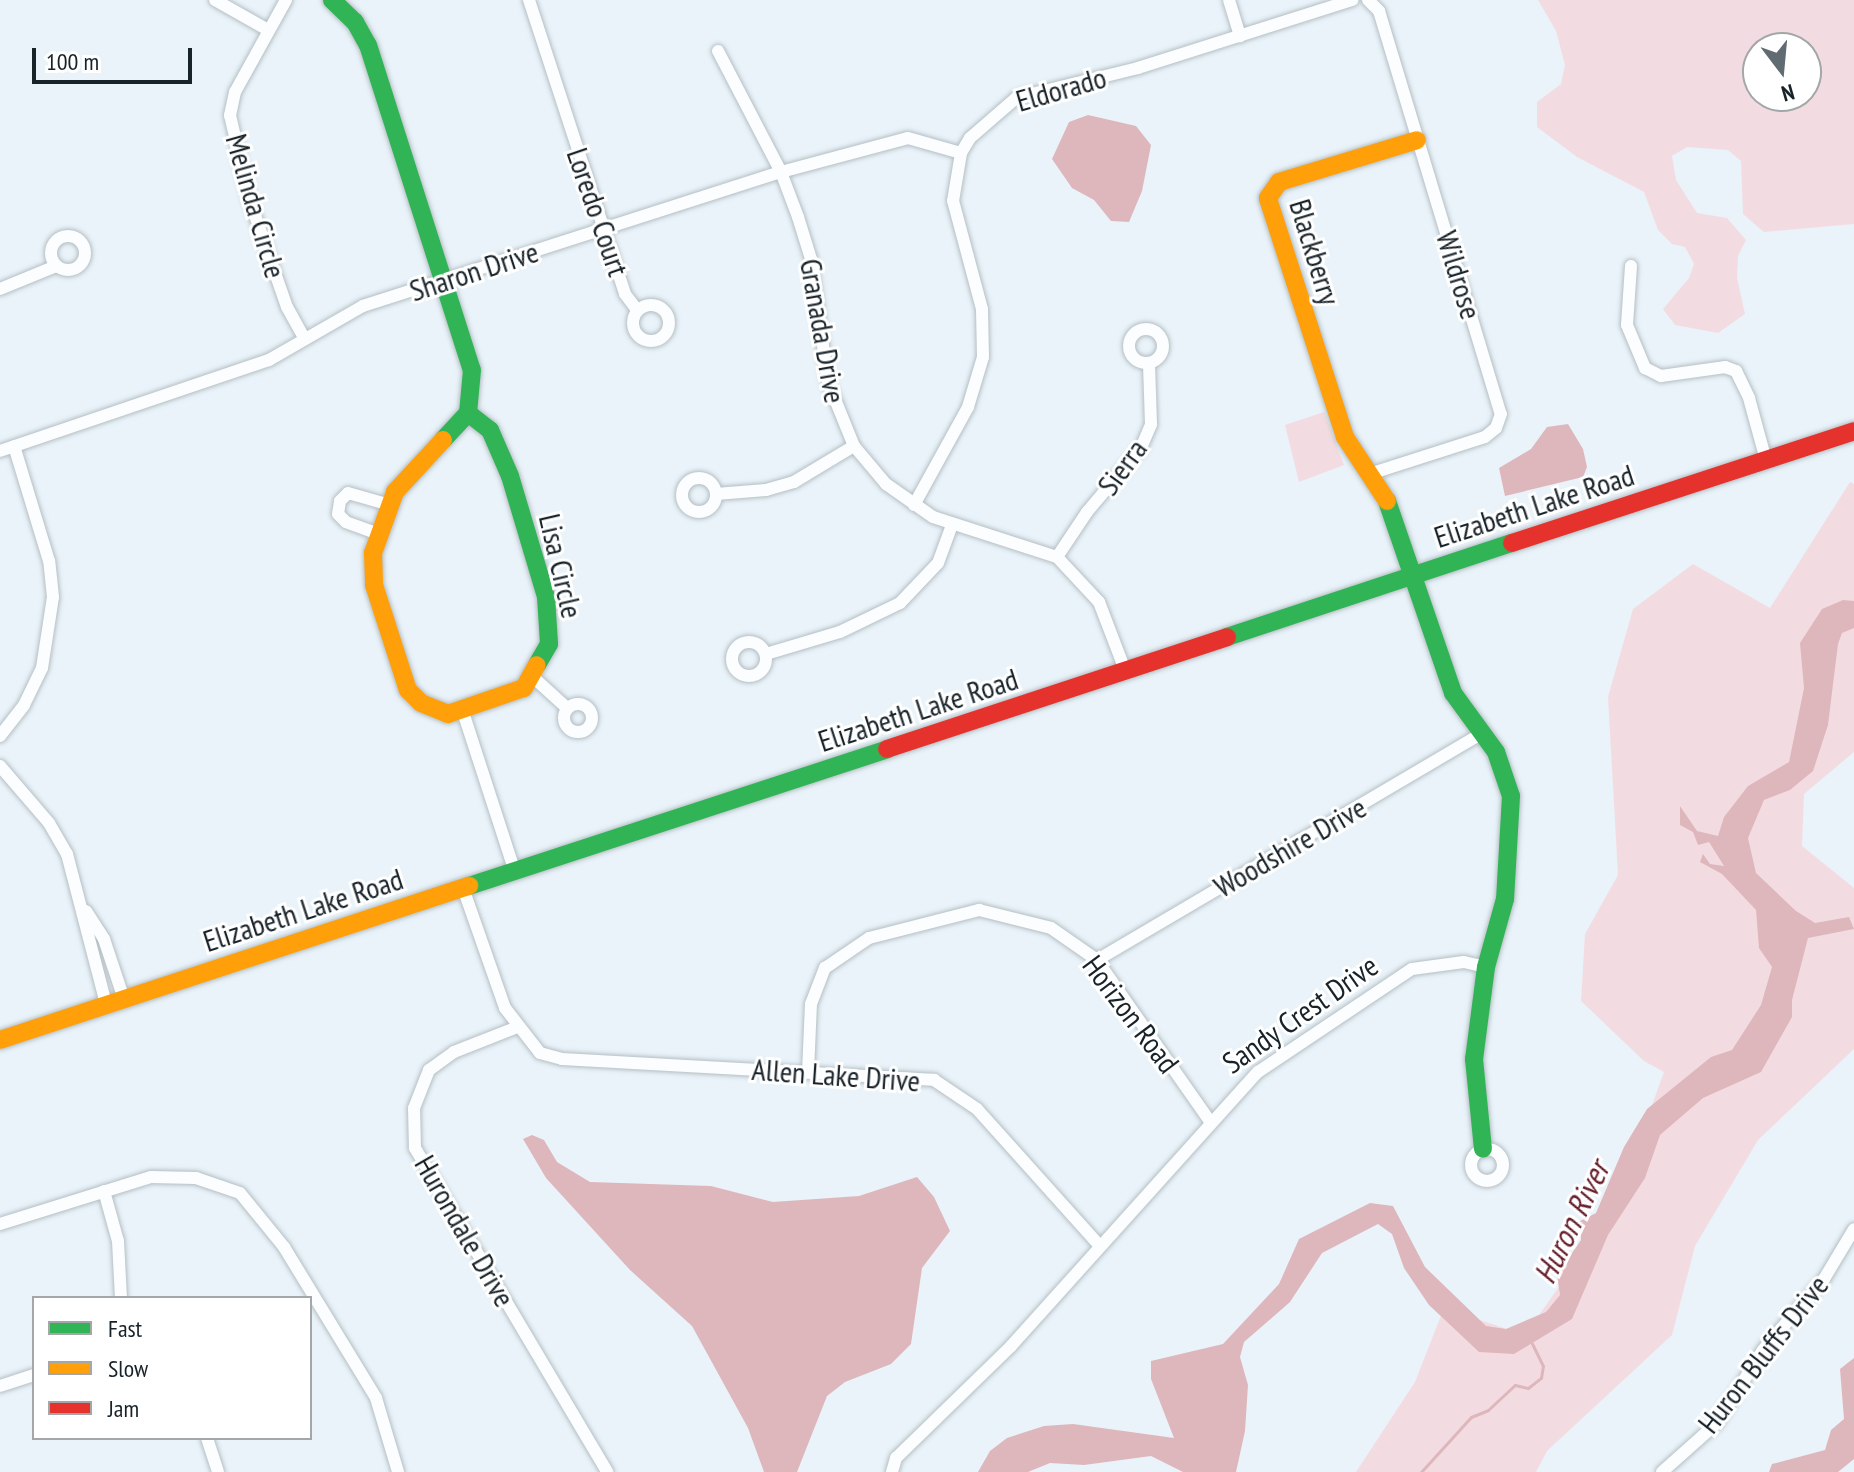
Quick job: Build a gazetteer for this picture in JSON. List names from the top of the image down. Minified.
{"streets":{"street":["Eldorado","Melinda Circle","Loredo Court","Blackberry","Sharon Drive","Wildrose","Granada Drive","Sierra","Elizabeth Lake Road","Lisa Circle","Woodshire Drive","Horizon Road","Sandy Crest Drive","Allen Lake Drive","Hurondale Drive","Huron Bluffs Drive"]},"crossings":[["Eldorado","Sharon Drive"],["Eldorado","Granada Drive"],["Melinda Circle","Sharon Drive"],["Loredo Court","Sharon Drive"],["Blackberry","Wildrose"],["Sharon Drive","Granada Drive"],["Granada Drive","Sierra"],["Woodshire Drive","Horizon Road"],["Horizon Road","Sandy Crest Drive"],["Horizon Road","Allen Lake Drive"],["Sandy Crest Drive","Allen Lake Drive"],["Allen Lake Drive","Hurondale Drive"]],"water":["Huron River"],"legend":["Fast","Slow","Jam"],"scale_bar":"100 m","north":"bottom"}
